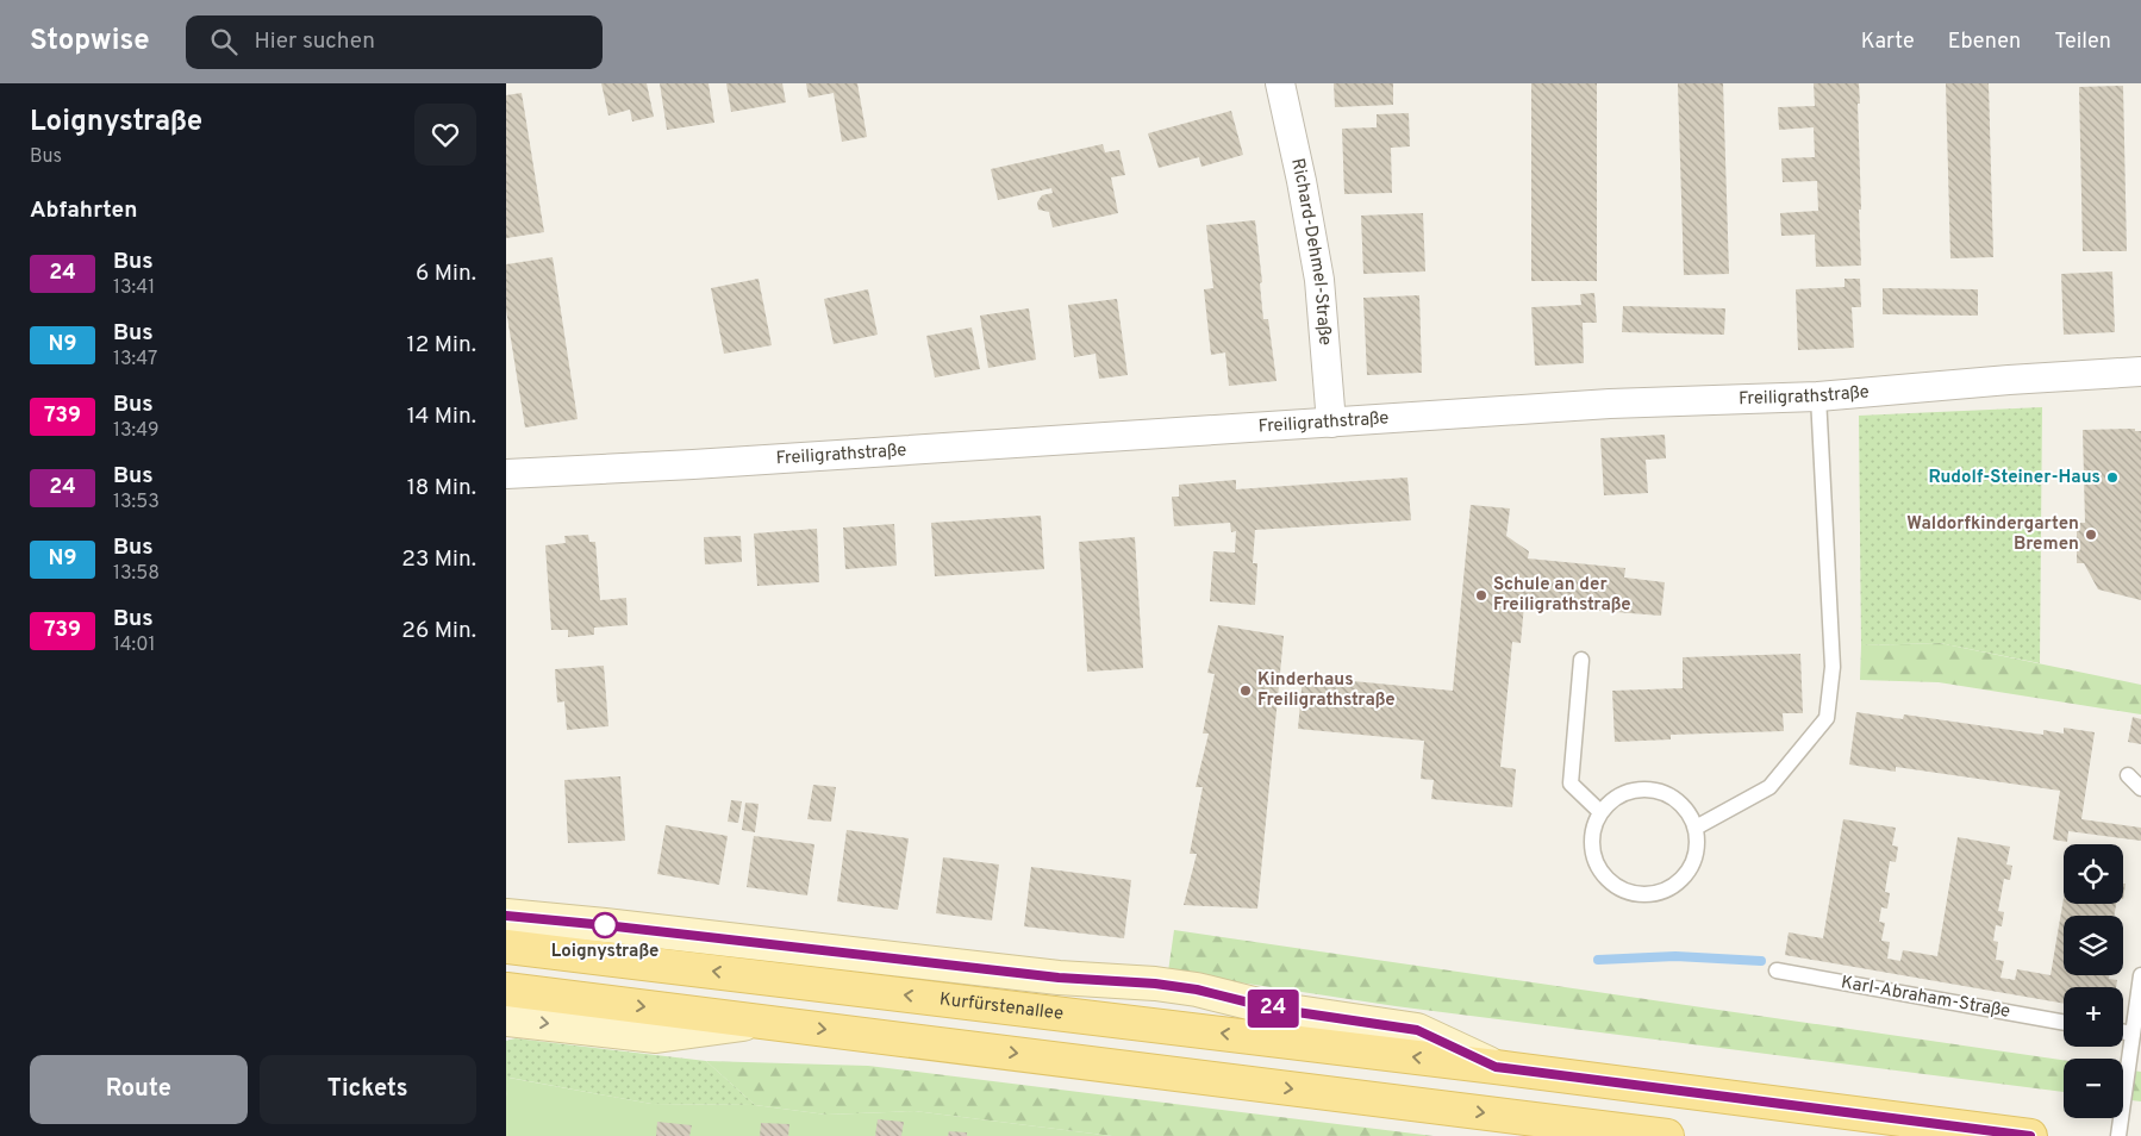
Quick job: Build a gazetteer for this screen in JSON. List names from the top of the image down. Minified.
{"streets":{"main road":["Kurfürstenallee"],"street":["Richard-Dehmel-Straße","Freiligrathstraße"],"lane":["Karl-Abraham-Straße"]},"crossings":[["Richard-Dehmel-Straße","Freiligrathstraße"]],"places":["Rudolf-Steiner-Haus","Waldorfkindergarten Bremen","Schule an der Freiligrathstraße","Kinderhaus Freiligrathstraße","Loignystraße"],"lines":["bus line 24"],"page":{"header":"Stopwise","search":"Hier suchen","nav":["Karte","Ebenen","Teilen"],"heading":[["Loignystraße","Bus"],"Abfahrten"],"on_map":"24","list":[{"mark":"24","name":"Bus","note":"13:41","value":"6 Min."},{"mark":"N9","name":"Bus","note":"13:47","value":"12 Min."},{"mark":"739","name":"Bus","note":"13:49","value":"14 Min."},{"mark":"24","name":"Bus","note":"13:53","value":"18 Min."},{"mark":"N9","name":"Bus","note":"13:58","value":"23 Min."},{"mark":"739","name":"Bus","note":"14:01","value":"26 Min."}],"map_buttons":["+","−"],"buttons":["Route","Tickets"]}}
